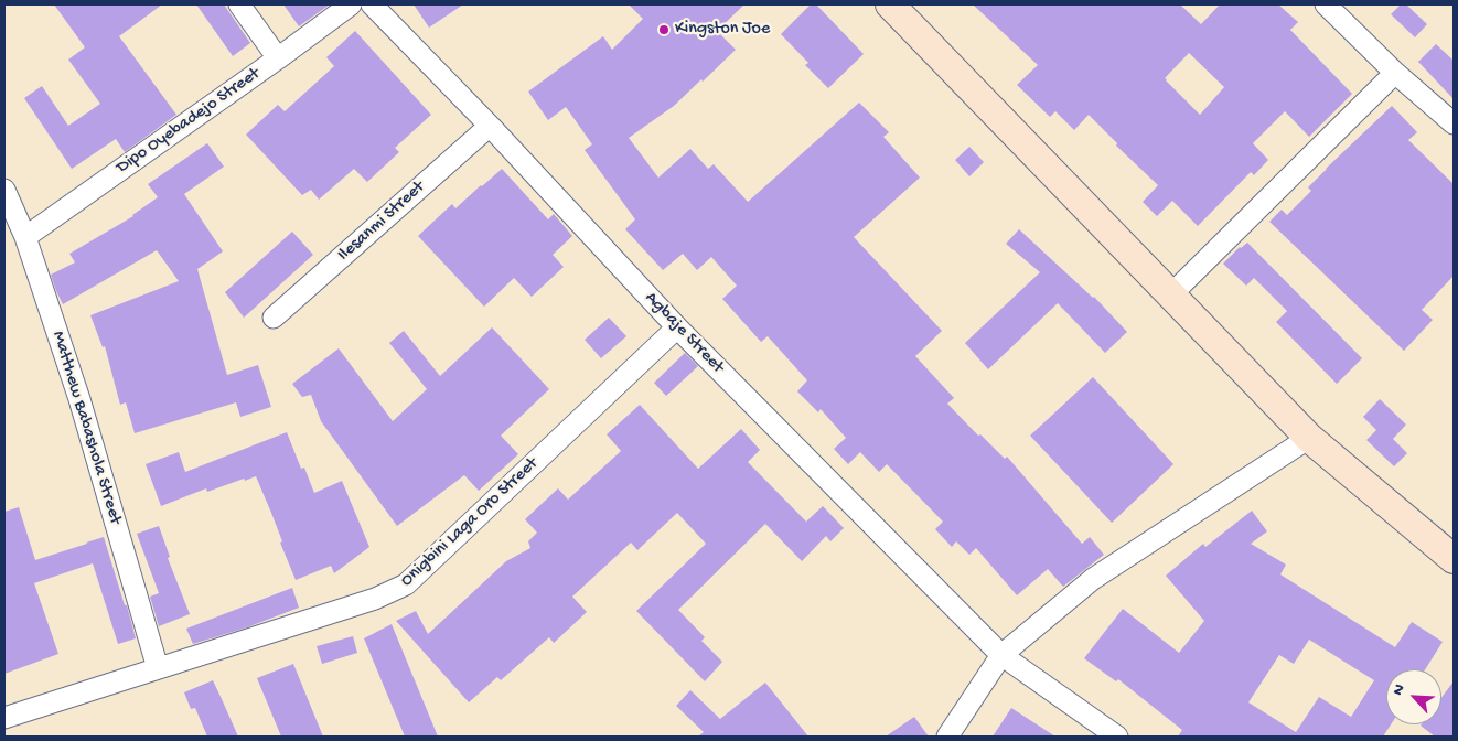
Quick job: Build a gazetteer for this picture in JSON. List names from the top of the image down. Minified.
{"streets":{"street":["Dipo Oyebadejo Street","Ilesanmi Street","Agbaje Street","Matthew Babashola Street","Onigbini Laga Oro Street"]},"crossings":[["Dipo Oyebadejo Street","Matthew Babashola Street"],["Ilesanmi Street","Agbaje Street"],["Agbaje Street","Onigbini Laga Oro Street"],["Matthew Babashola Street","Onigbini Laga Oro Street"]],"places":["Kingston Joe"],"north":"top left"}
